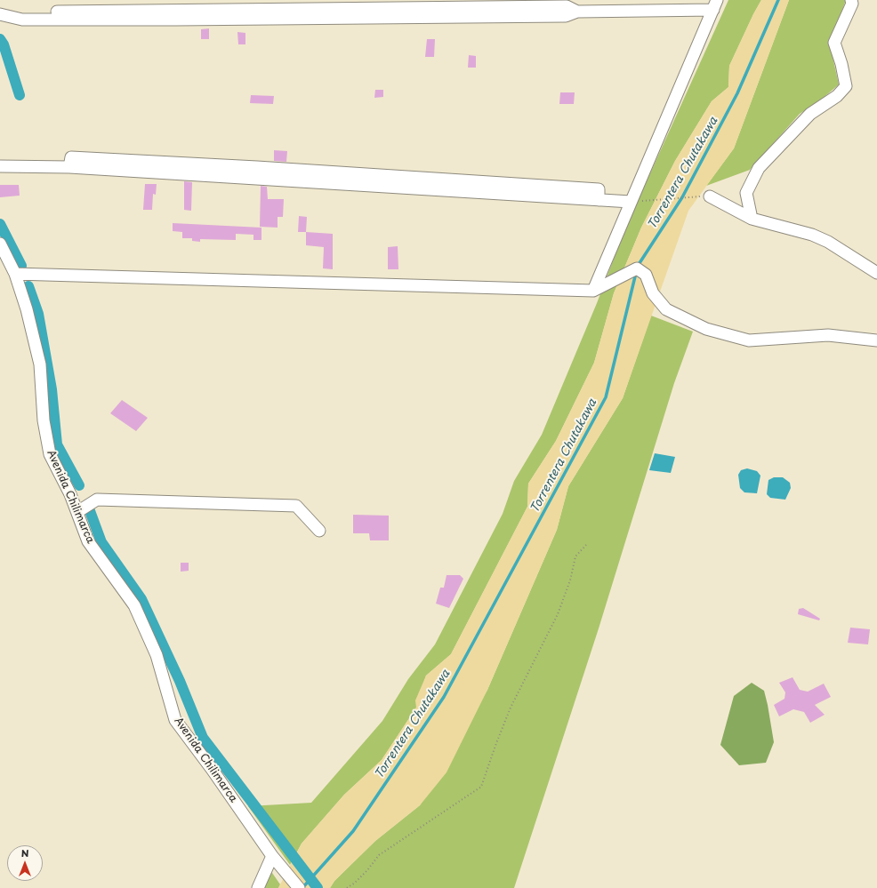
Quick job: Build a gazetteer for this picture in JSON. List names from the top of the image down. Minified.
{"streets":{"street":["Avenida Chilimarca"]},"water":["Torrentera Chutakawa"],"north":"top"}
